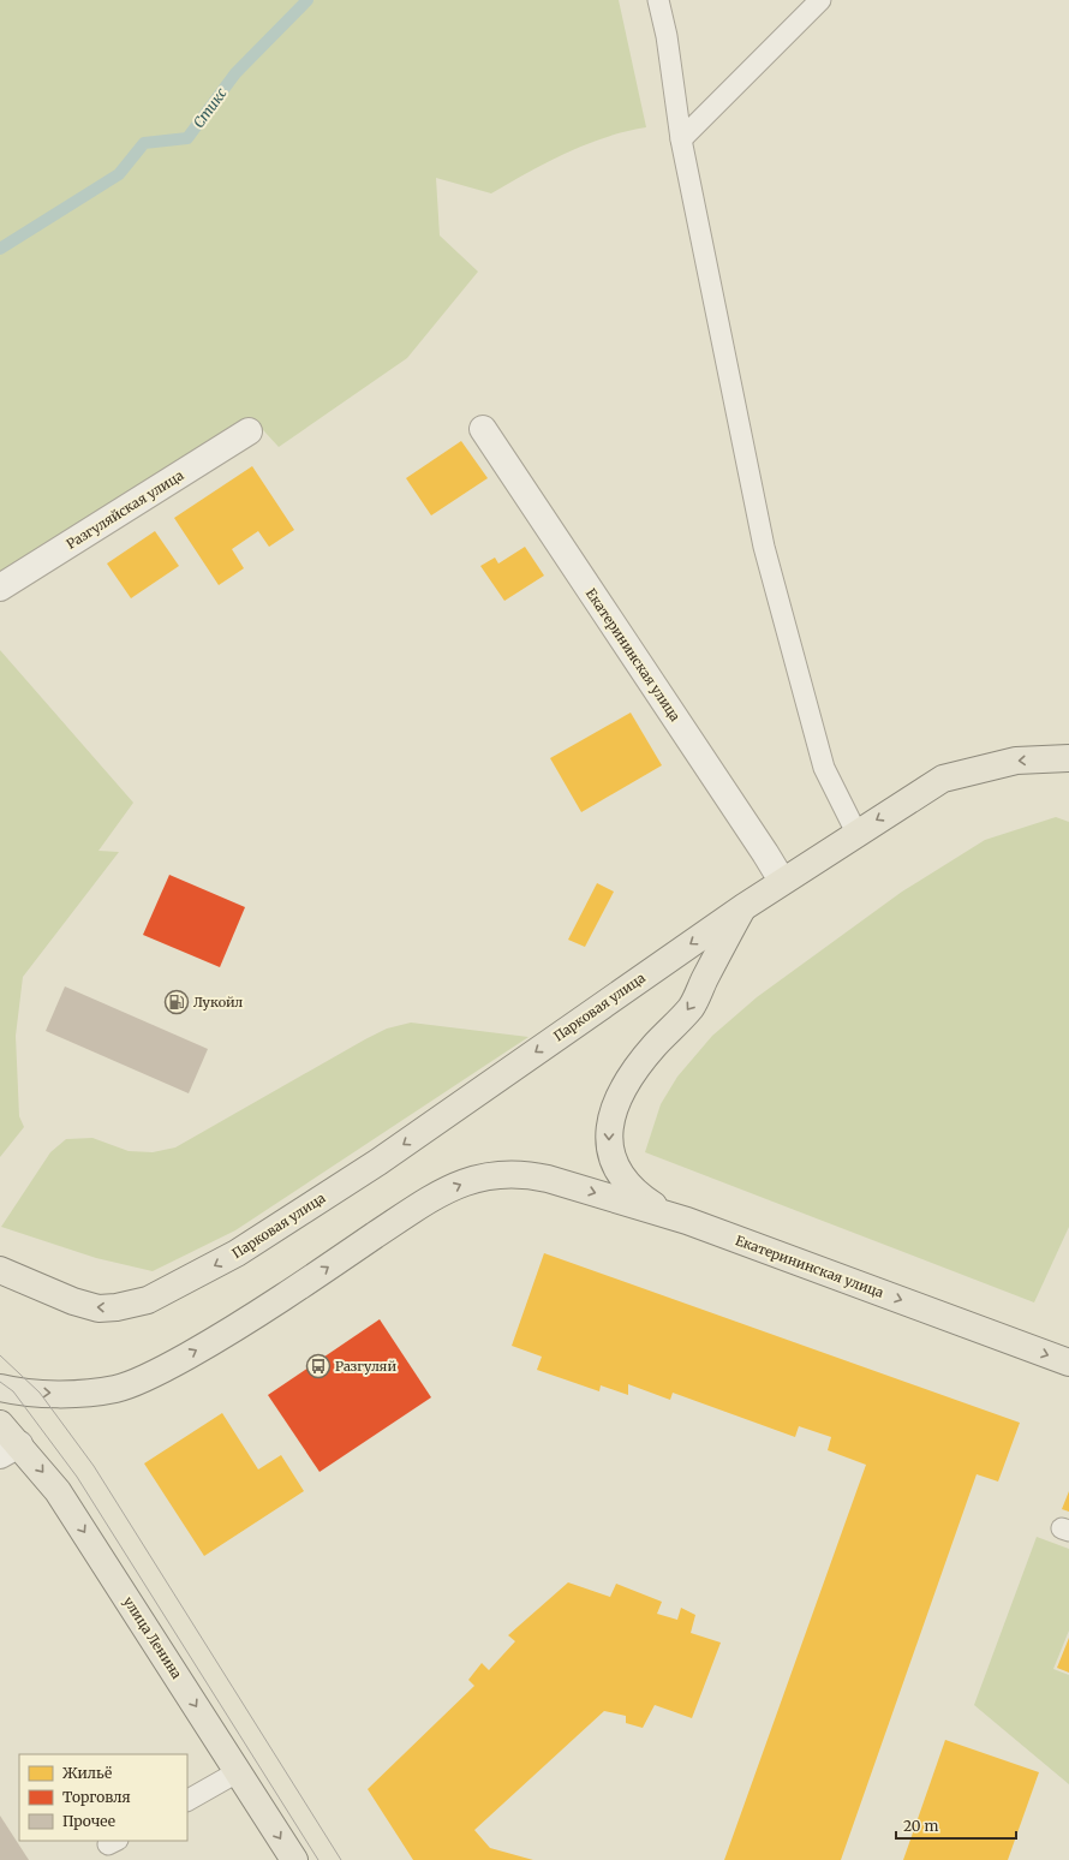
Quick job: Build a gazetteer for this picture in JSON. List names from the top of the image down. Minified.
{"streets":{"main road":["Екатерининская улица","Парковая улица","улица Ленина"],"street":["Разгуляйская улица"]},"crossings":[["Екатерининская улица","Парковая улица"]],"one_way":["Екатерининская улица","Парковая улица","улица Ленина"],"water":["Стикс"],"places":{"fuel station":["Лукойл"],"bus stop":["Разгуляй"]},"legend":["Жильё","Торговля","Прочее"],"scale_bar":"20 m"}
